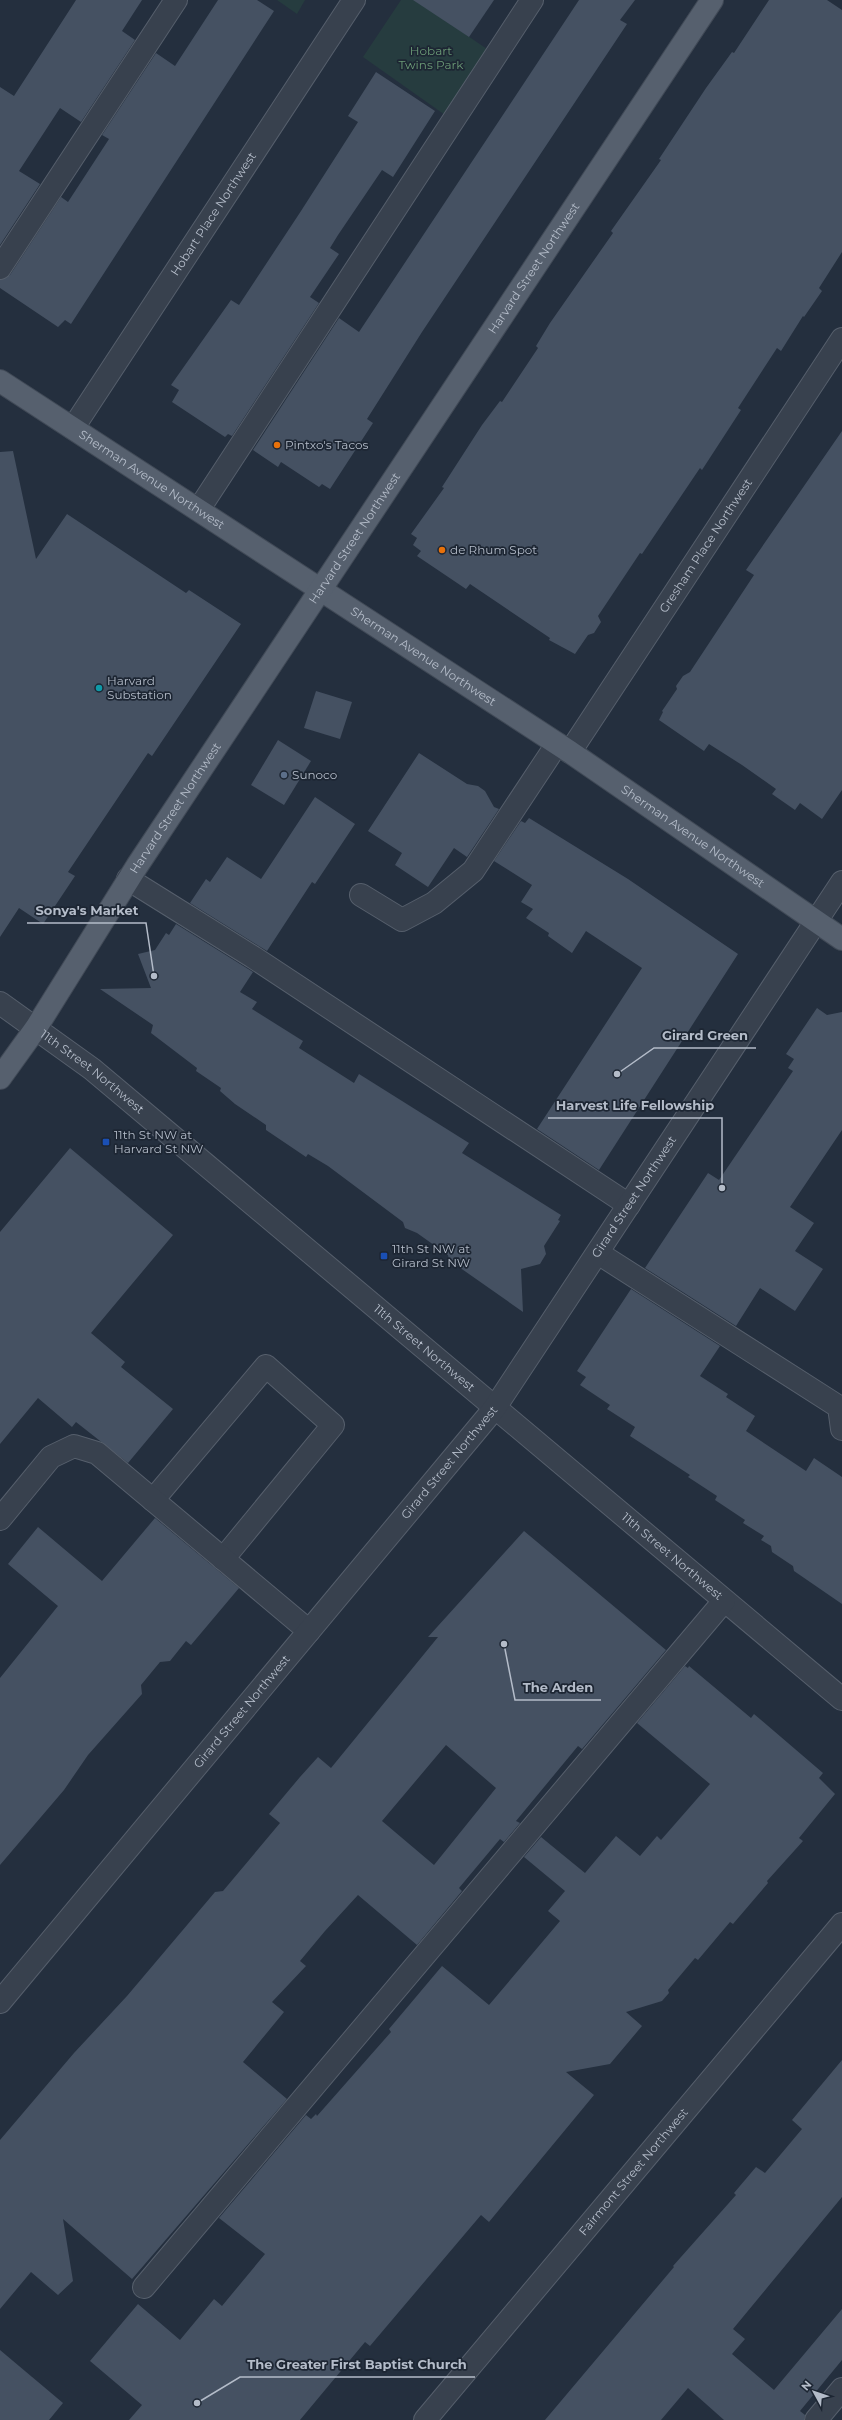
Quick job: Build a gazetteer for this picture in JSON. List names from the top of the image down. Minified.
{"streets":{"main road":["Harvard Street Northwest","Sherman Avenue Northwest"],"street":["Hobart Place Northwest","Gresham Place Northwest","11th Street Northwest","Girard Street Northwest","Fairmont Street Northwest"]},"crossings":[["Hobart Place Northwest","Sherman Avenue Northwest"],["Harvard Street Northwest","Sherman Avenue Northwest"],["Harvard Street Northwest","11th Street Northwest"],["Sherman Avenue Northwest","Gresham Place Northwest"],["Sherman Avenue Northwest","Girard Street Northwest"],["11th Street Northwest","Girard Street Northwest"]],"parks":["Hobart Twins Park"],"places":{"other":["Pintxo's Tacos","de Rhum Spot","Harvard Substation","Sunoco","Sonya's Market","Girard Green","Harvest Life Fellowship","The Arden","The Greater First Baptist Church"],"transit":["11th St NW at Harvard St NW","11th St NW at Girard St NW"]},"north":"top left"}
